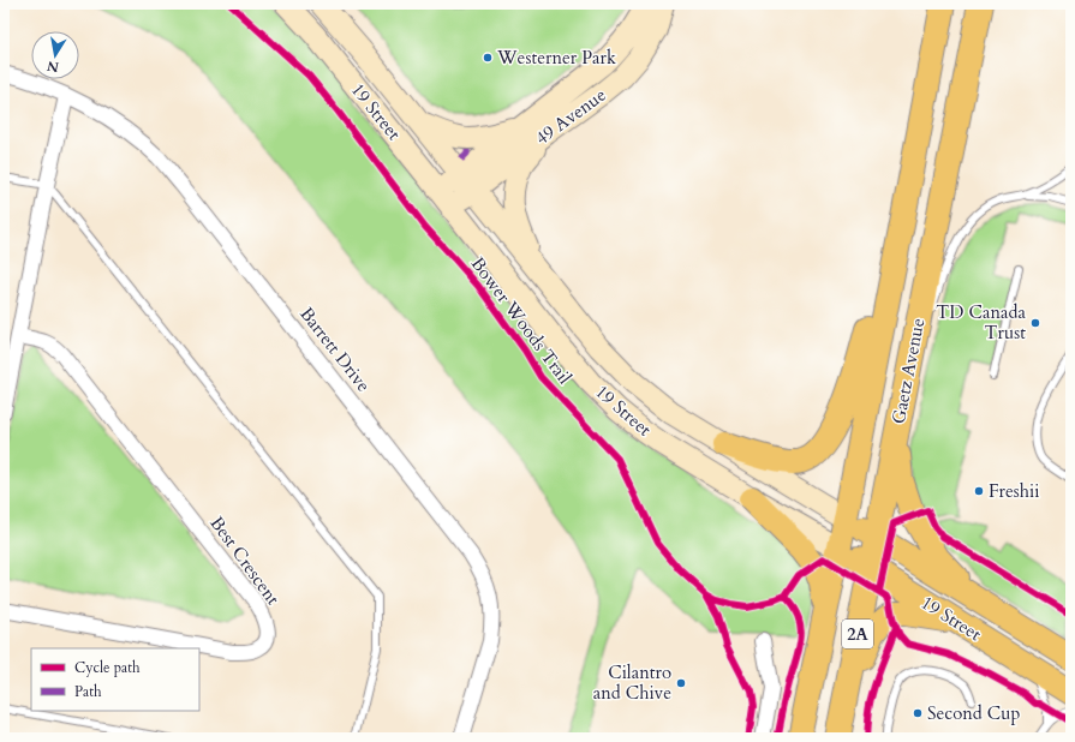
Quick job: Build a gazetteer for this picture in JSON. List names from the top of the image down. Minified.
{"streets":{"main road":["19 Street","49 Avenue","Gaetz Avenue","2A"],"street":["Barrett Drive","Best Crescent"],"cycle path":["Bower Woods Trail"]},"crossings":[["19 Street","49 Avenue"],["19 Street","Gaetz Avenue"]],"places":["Westerner Park","TD Canada Trust","Freshii","Cilantro and Chive","Second Cup"],"legend":["Cycle path","Path"],"north":"bottom"}
